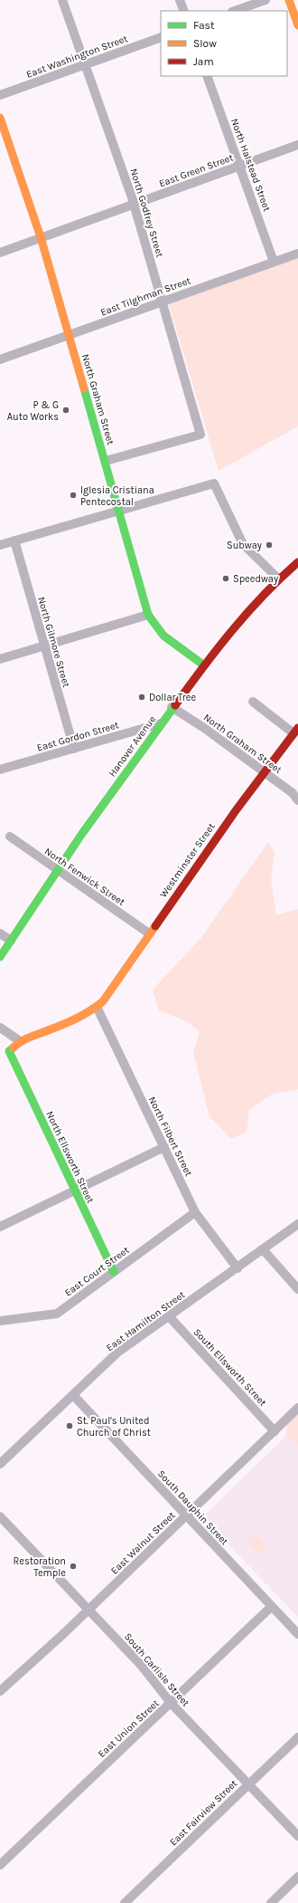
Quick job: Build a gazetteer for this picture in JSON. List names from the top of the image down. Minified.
{"streets":{"street":["East Washington Street","North Halstead Street","East Green Street","North Godfrey Street","East Tilghman Street","North Graham Street","North Gilmore Street","East Gordon Street","Hanover Avenue","Westminster Street","North Fenwick Street","North Filbert Street","North Ellsworth Street","East Court Street","East Hamilton Street","South Ellsworth Street","South Dauphin Street","East Walnut Street","South Carlisle Street","East Union Street","East Fairview Street"]},"crossings":[["East Washington Street","North Godfrey Street"],["North Halstead Street","East Green Street"],["North Halstead Street","East Tilghman Street"],["East Green Street","North Godfrey Street"],["East Green Street","North Graham Street"],["North Godfrey Street","East Tilghman Street"],["North Godfrey Street","North Graham Street"],["East Tilghman Street","North Graham Street"],["North Graham Street","Hanover Avenue"],["North Graham Street","Westminster Street"],["North Gilmore Street","East Gordon Street"],["East Gordon Street","Hanover Avenue"],["Hanover Avenue","North Fenwick Street"],["Westminster Street","North Fenwick Street"],["Westminster Street","North Filbert Street"],["North Filbert Street","East Court Street"],["North Filbert Street","East Hamilton Street"],["North Ellsworth Street","East Court Street"],["East Hamilton Street","South Ellsworth Street"],["East Hamilton Street","South Dauphin Street"],["South Ellsworth Street","East Walnut Street"],["South Dauphin Street","East Walnut Street"],["South Dauphin Street","East Union Street"],["East Walnut Street","South Carlisle Street"],["South Carlisle Street","East Union Street"],["South Carlisle Street","East Fairview Street"]],"places":["P & G Auto Works","Iglesia Cristiana Pentecostal","Subway","Speedway","Dollar Tree","St. Paul's United Church of Christ","Restoration Temple"],"legend":["Fast","Slow","Jam"]}
